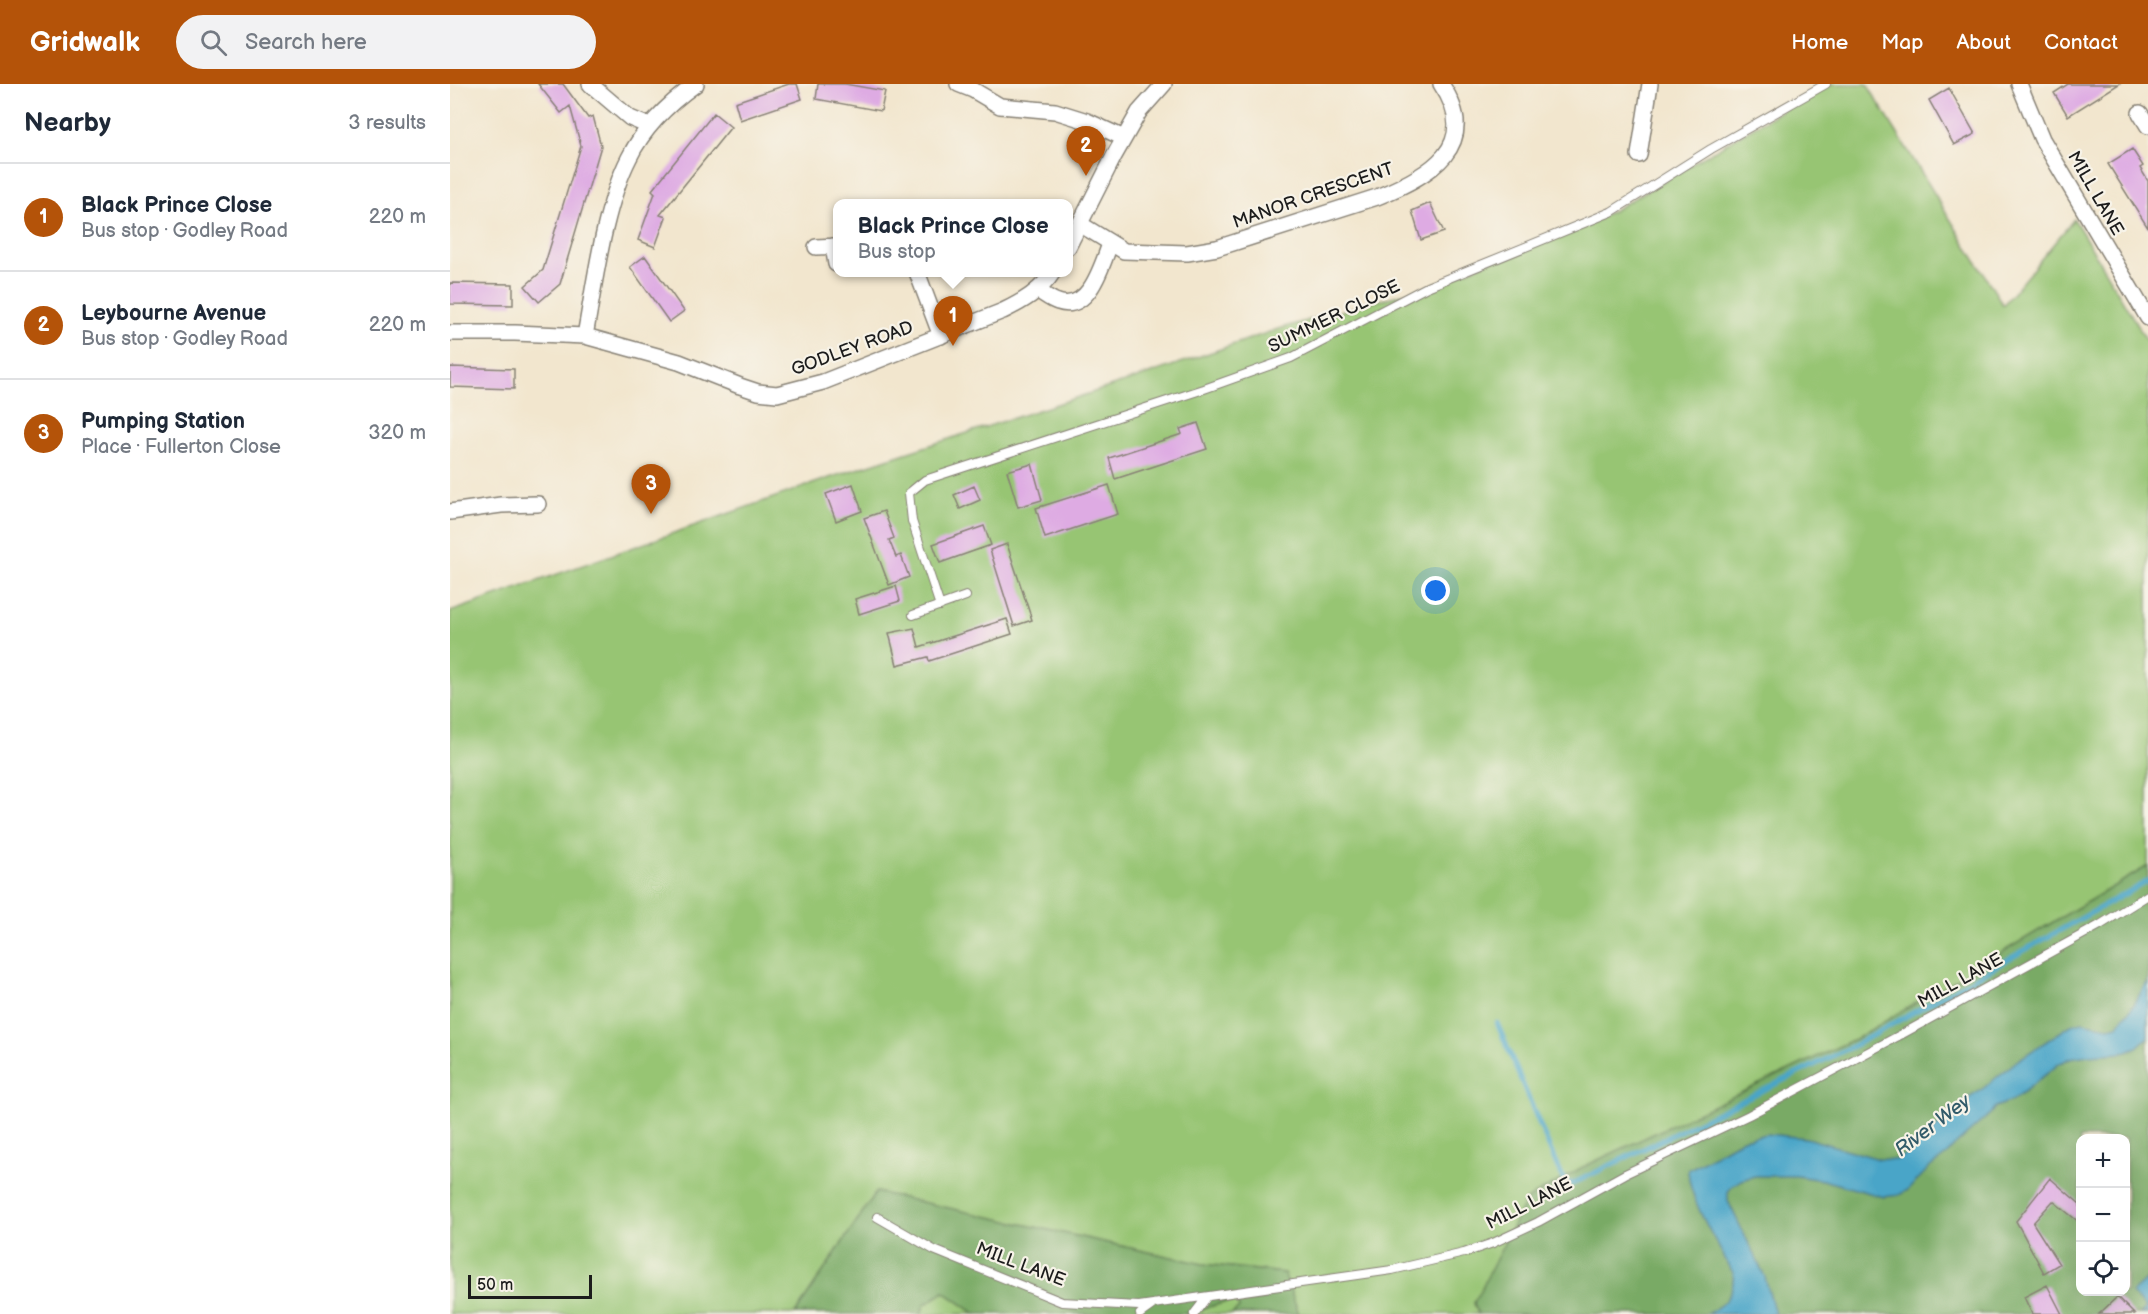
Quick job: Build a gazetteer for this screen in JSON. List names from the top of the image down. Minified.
{"streets":{"street":["MILL LANE","MANOR CRESCENT","GODLEY ROAD"],"lane":["SUMMER CLOSE"]},"water":["River Wey"],"scale_bar":"50 m","page":{"header":"Gridwalk","search":"Search here","nav":["Home","Map","About","Contact"],"heading":["Nearby","3 results"],"pins":["2","1","3"],"list":[{"mark":"1","name":"Black Prince Close","note":"Bus stop · Godley Road","value":"220 m"},{"mark":"2","name":"Leybourne Avenue","note":"Bus stop · Godley Road","value":"220 m"},{"mark":"3","name":"Pumping Station","note":"Place · Fullerton Close","value":"320 m"}],"popup":["Black Prince Close","Bus stop"],"map_buttons":["+","−"],"scale":"50 m"}}
